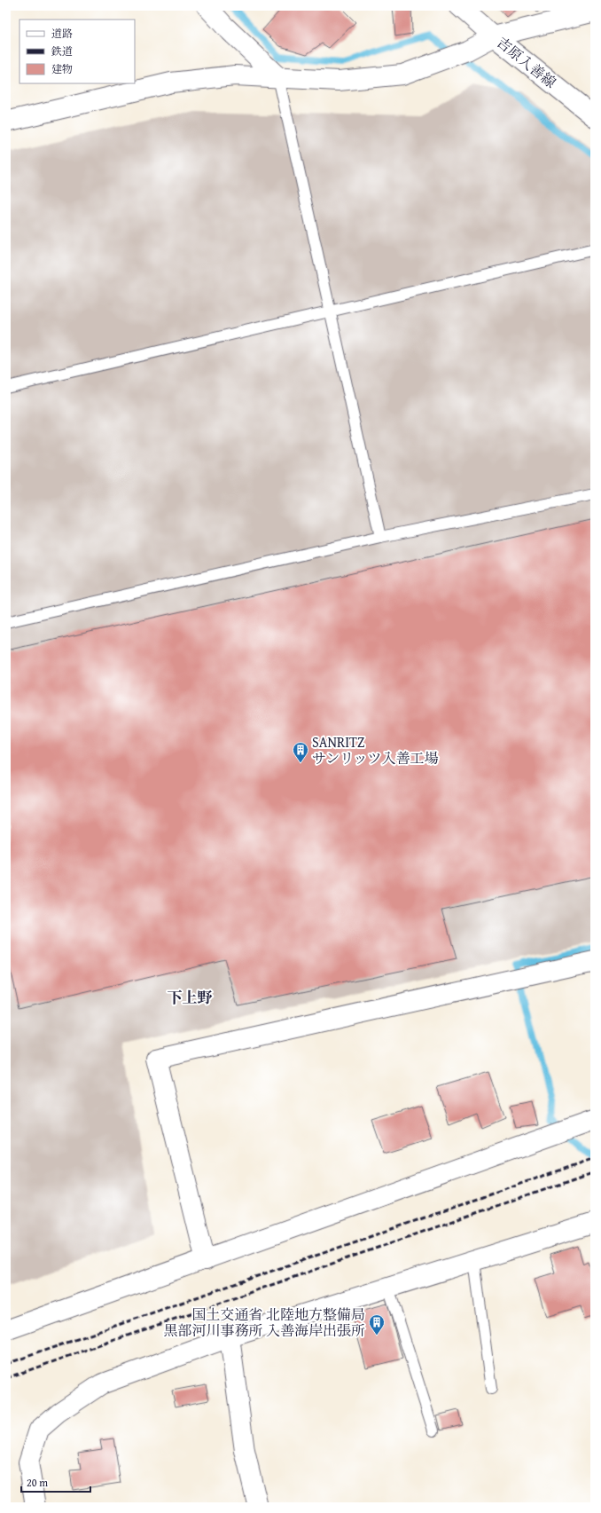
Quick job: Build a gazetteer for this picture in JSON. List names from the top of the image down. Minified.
{"streets":{"street":["吉原入善線"]},"districts":["下上野"],"places":{"building":["SANRITZ サンリッツ入善工場","国土交通省 北陸地方整備局 黒部河川事務所 入善海岸出張所"]},"legend":["道路","鉄道","建物"],"scale_bar":"20 m"}
